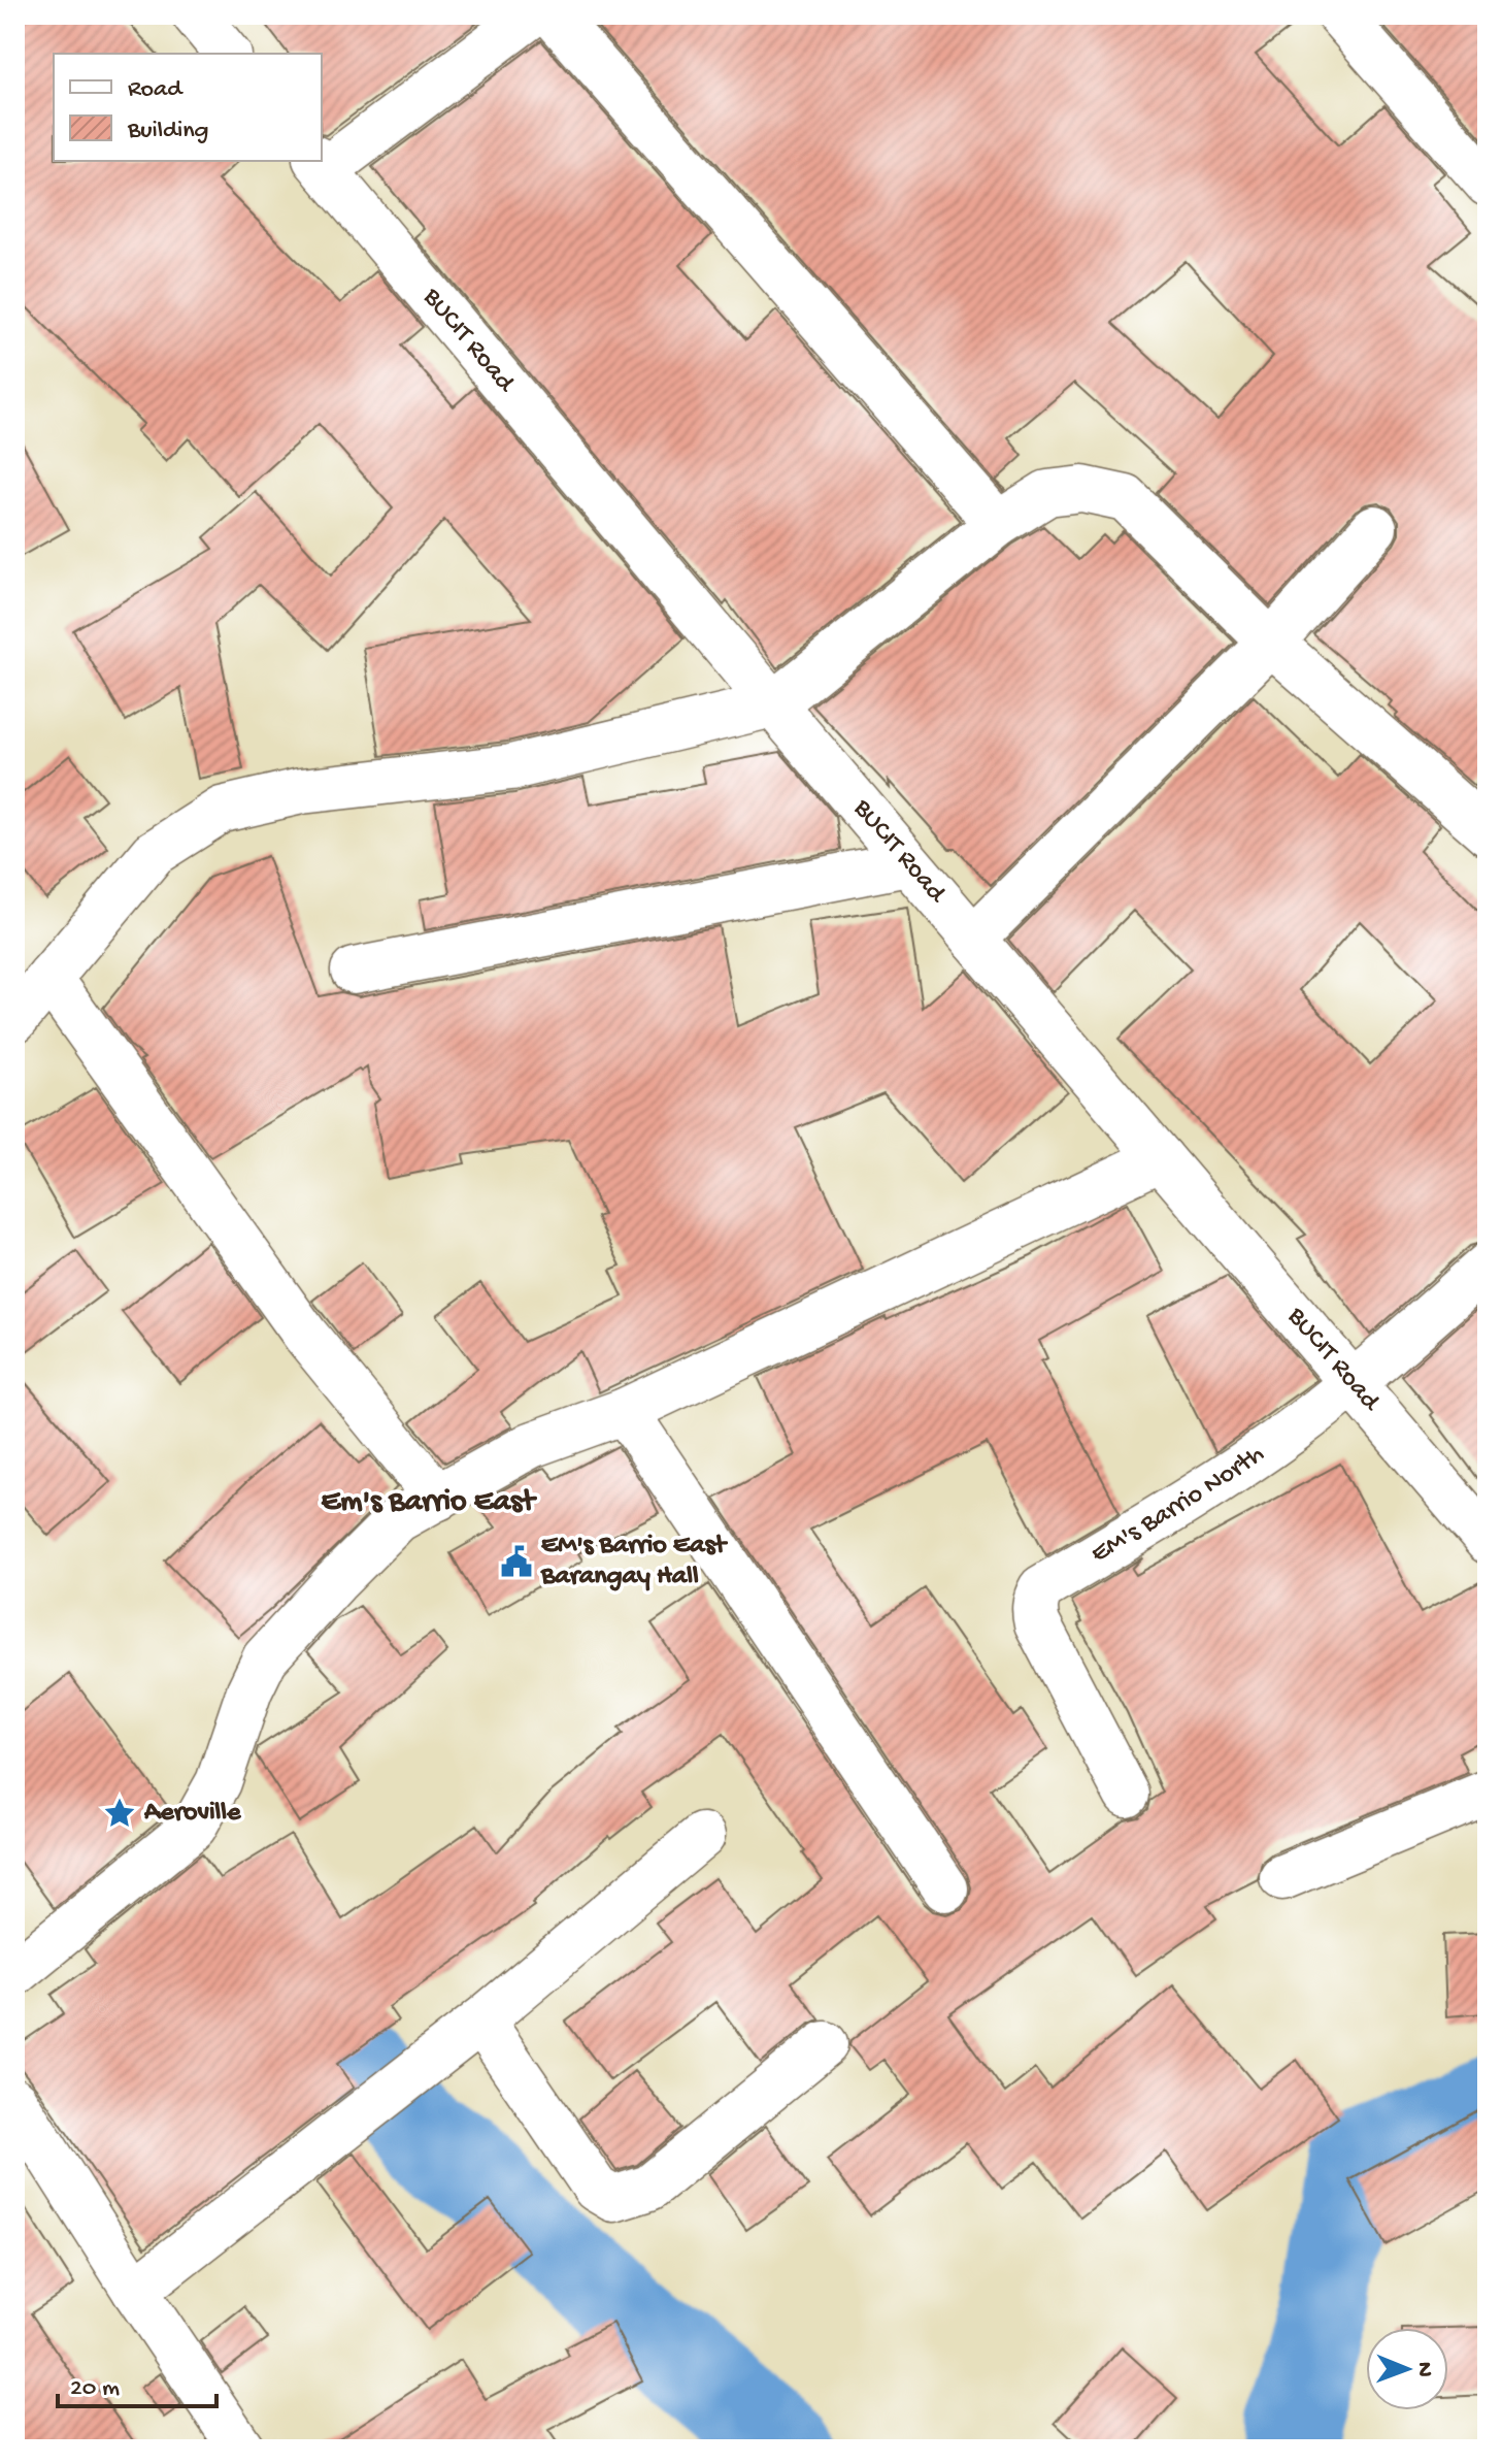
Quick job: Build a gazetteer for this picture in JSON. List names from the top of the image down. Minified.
{"streets":{"street":["BUCIT Road","EM's Barrio North"]},"crossings":[["BUCIT Road","EM's Barrio North"]],"districts":["Em's Barrio East"],"places":{"public building":["EM's Barrio East Barangay Hall"],"place":["Aeroville"]},"legend":["Road","Building"],"scale_bar":"20 m","north":"right"}
